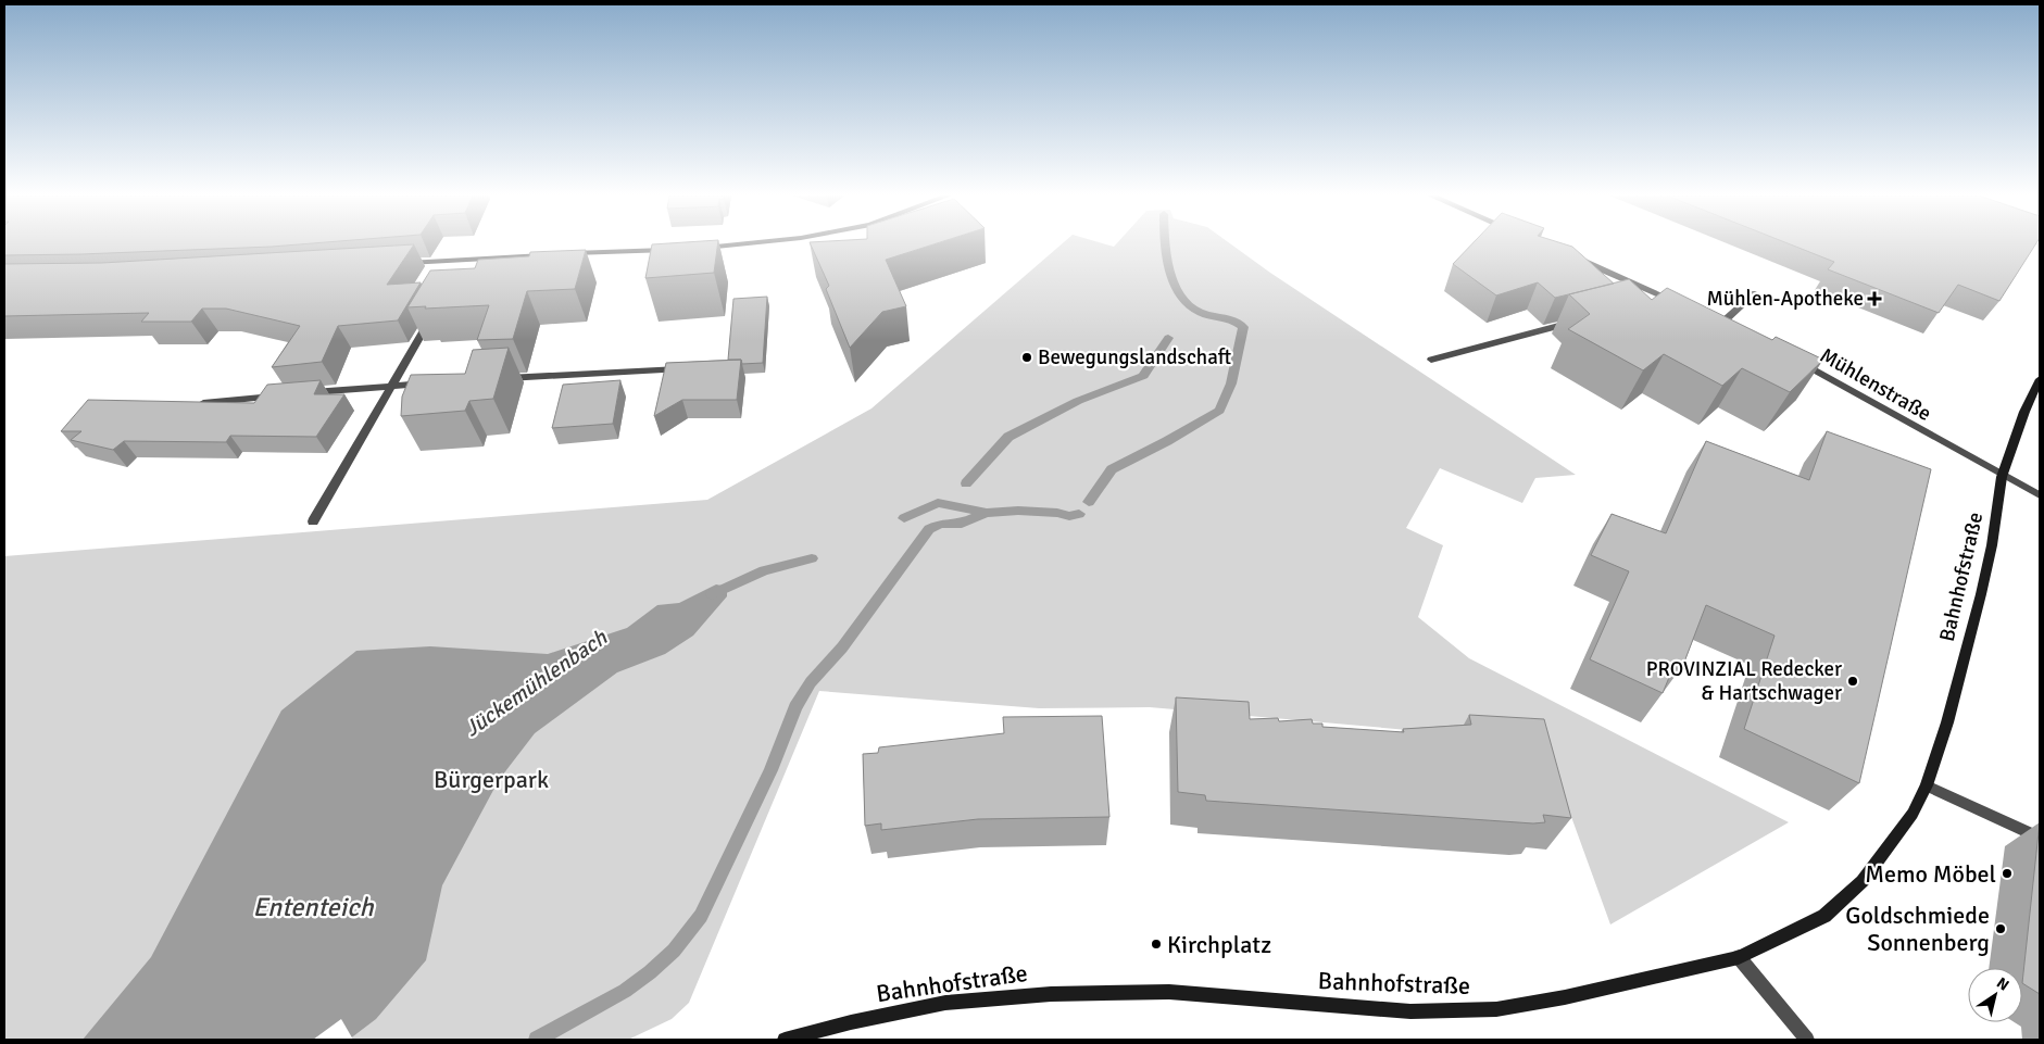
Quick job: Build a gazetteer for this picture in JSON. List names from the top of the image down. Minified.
{"streets":{"street":["Mühlenstraße","Bahnhofstraße"]},"crossings":[["Mühlenstraße","Bahnhofstraße"]],"water":["Jückemühlenbach","Ententeich"],"parks":["Bürgerpark"],"places":{"health":["Mühlen-Apotheke"],"other":["Bewegungslandschaft","PROVINZIAL Redecker & Hartschwager","Memo Möbel","Goldschmiede Sonnenberg","Kirchplatz"]},"north":"top right"}
